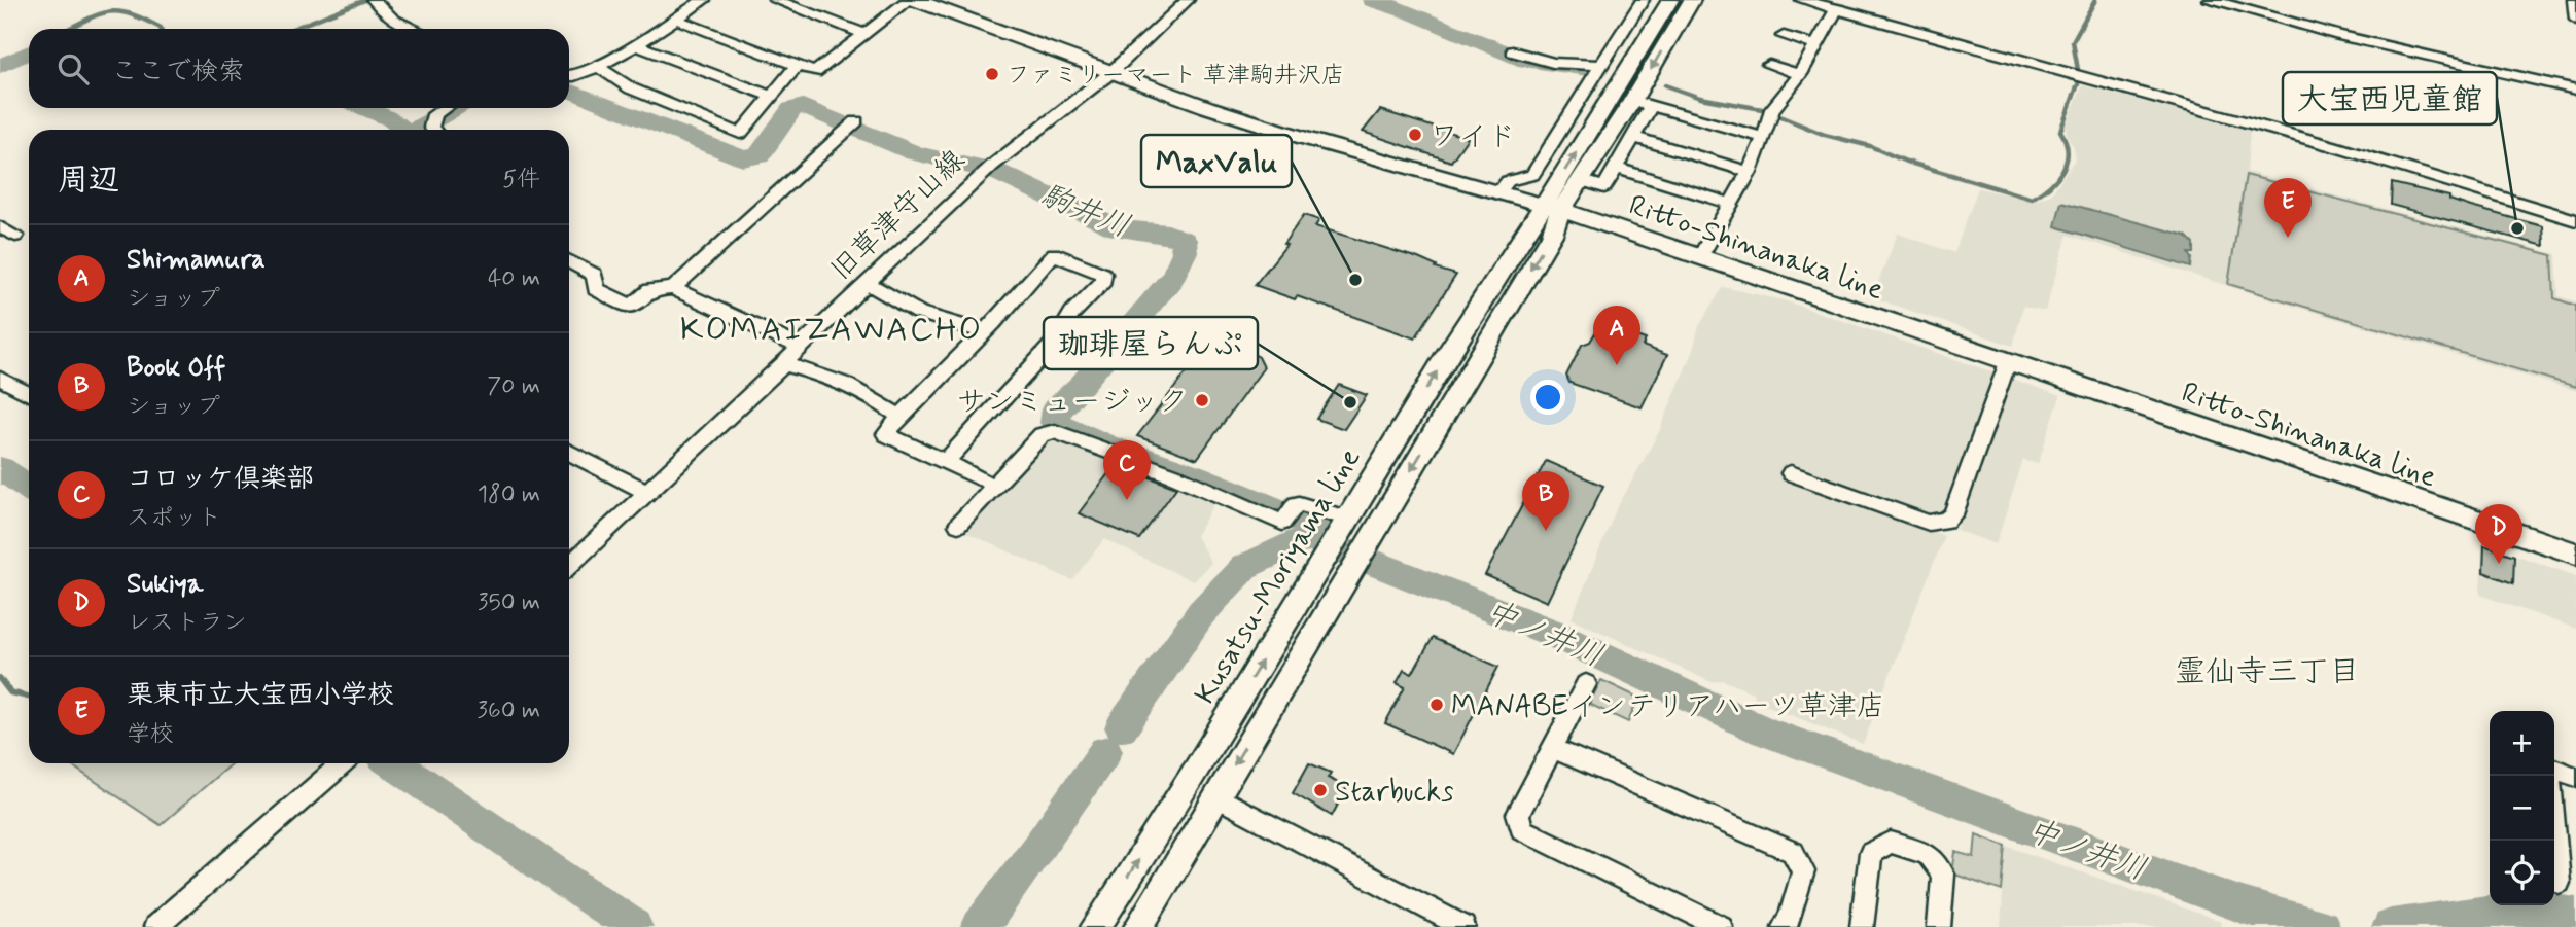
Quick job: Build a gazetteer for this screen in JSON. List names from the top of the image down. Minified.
{"streets":{"main road":["Ritto-Shinanaka line","Kusatsu-Moriyama line"],"street":["旧草津守山線"]},"crossings":[["旧草津守山線","Ritto-Shinanaka line"],["Ritto-Shinanaka line","Kusatsu-Moriyama line"]],"districts":["KOMAIZAWACHO","霊仙寺三丁目"],"water":["駒井川","中ノ井川"],"places":["ファミリーマート 草津駒井沢店","ワイド","大宝西児童館","MaxValu","サンミュージック","珈琲屋らんぷ","MANABEインテリアハーツ草津店","Starbucks"],"page":{"search":"ここで検索","heading":["周辺","5件"],"pins":["E","A","C","B","D"],"list":[{"mark":"A","name":"Shimamura","note":"ショップ","value":"40 m"},{"mark":"B","name":"Book Off","note":"ショップ","value":"70 m"},{"mark":"C","name":"コロッケ倶楽部","note":"スポット","value":"180 m"},{"mark":"D","name":"Sukiya","note":"レストラン","value":"350 m"},{"mark":"E","name":"栗東市立大宝西小学校","note":"学校","value":"360 m"}],"map_buttons":["+","−"]}}
